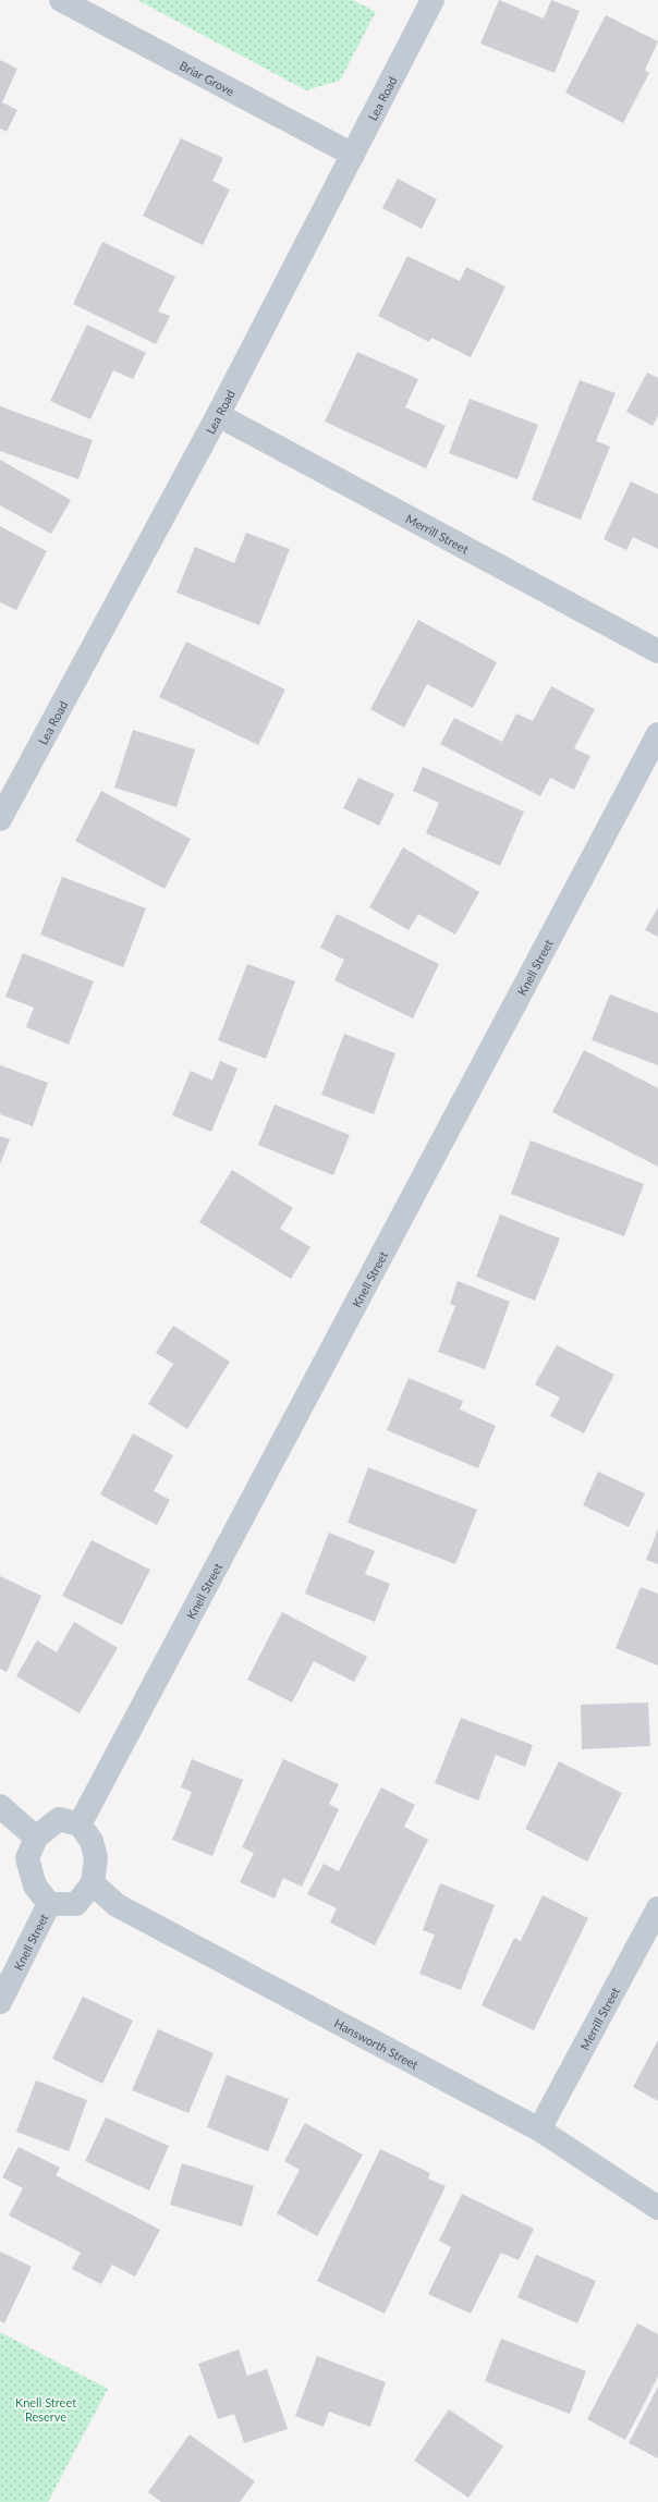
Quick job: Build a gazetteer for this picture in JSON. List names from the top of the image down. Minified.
{"streets":{"street":["Briar Grove","Lea Road","Merrill Street","Knell Street","Hansworth Street"]},"crossings":[["Briar Grove","Lea Road"],["Lea Road","Merrill Street"],["Merrill Street","Hansworth Street"],["Knell Street","Hansworth Street"]],"parks":["Knell Street Reserve"]}
